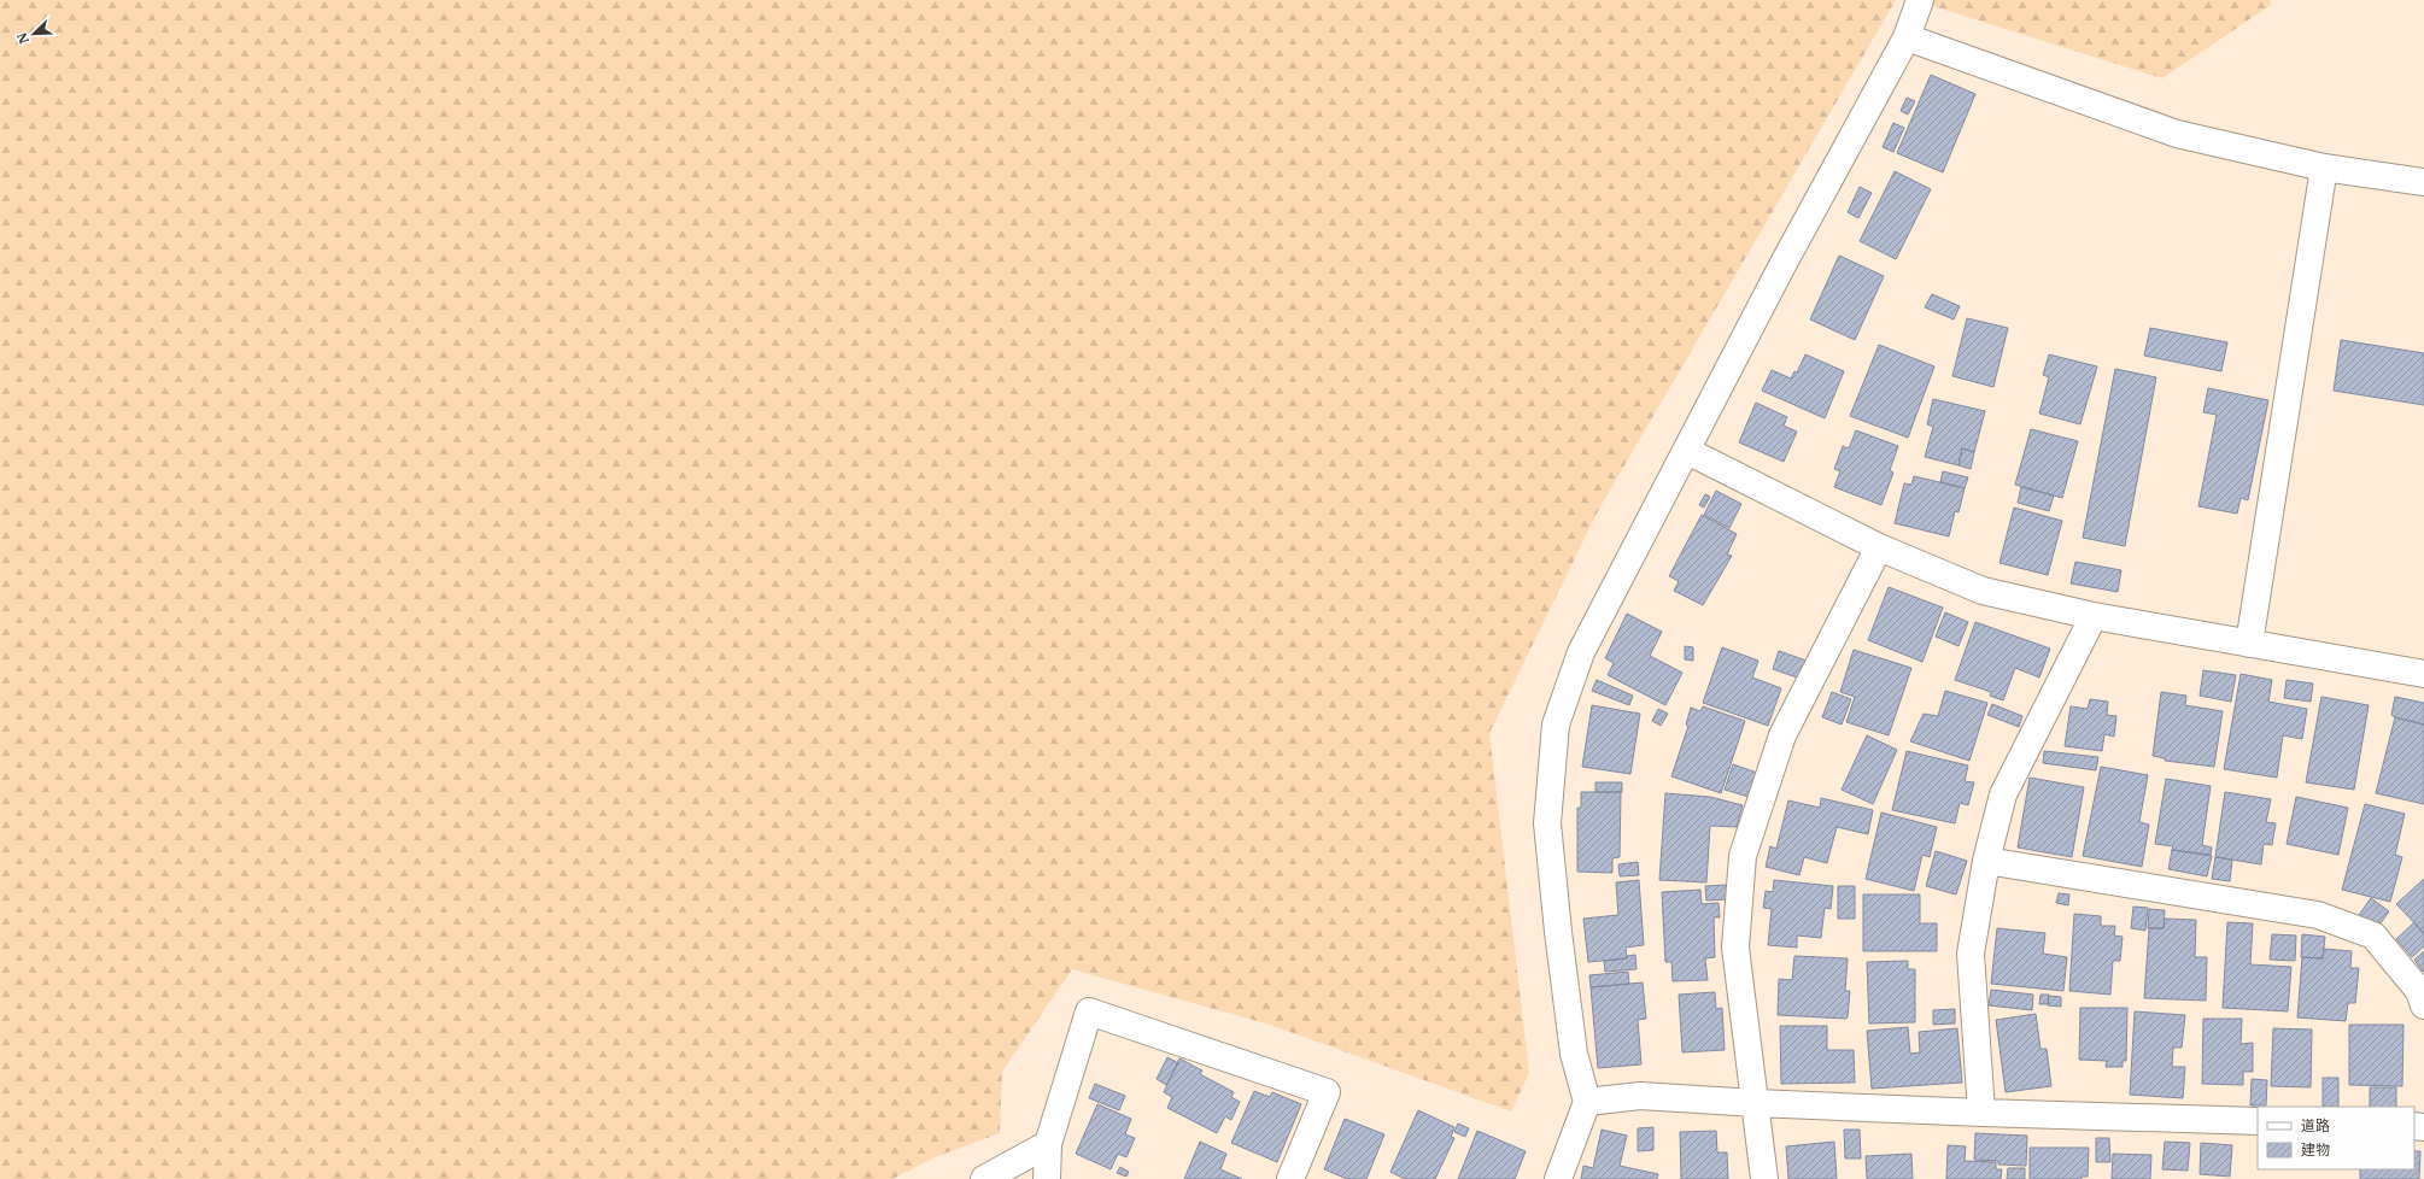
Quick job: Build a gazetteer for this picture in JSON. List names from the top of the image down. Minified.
{"legend":["道路","建物"],"north":"bottom left"}
